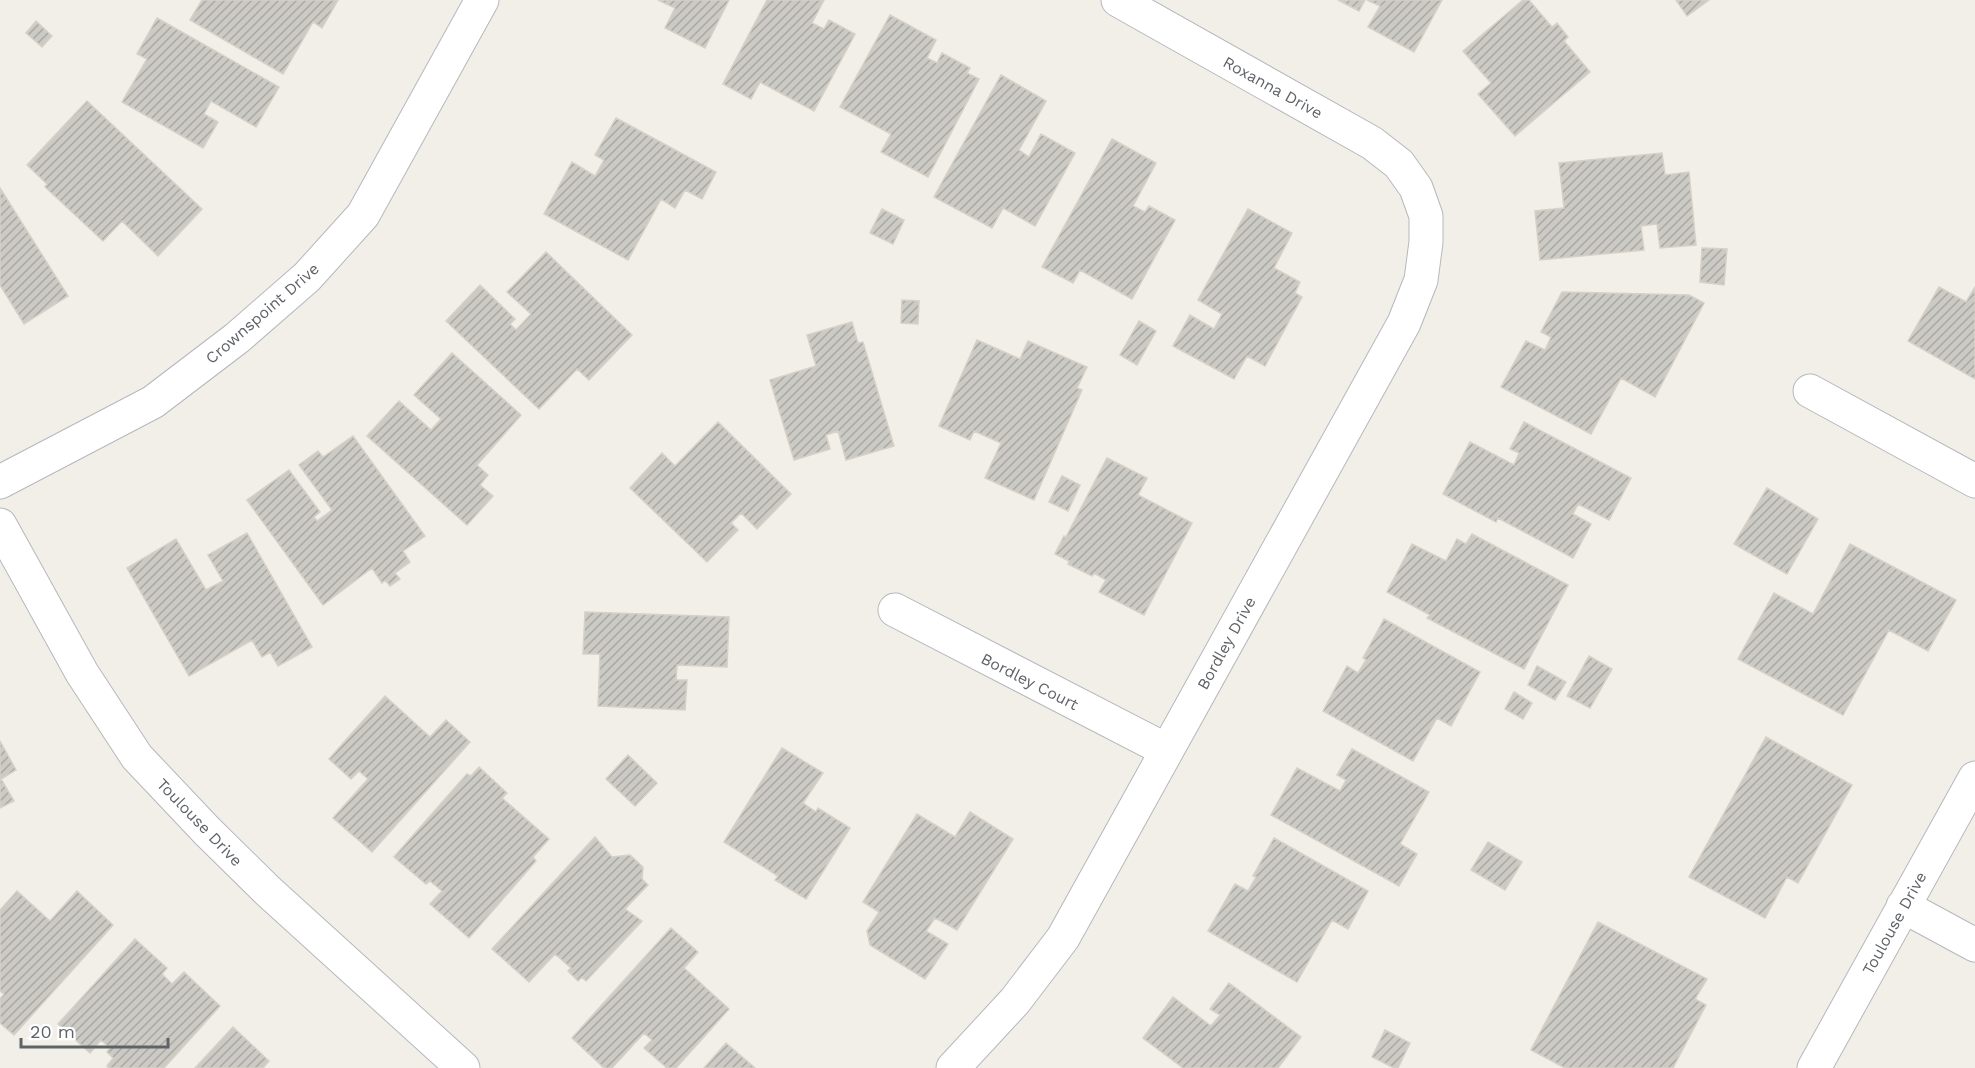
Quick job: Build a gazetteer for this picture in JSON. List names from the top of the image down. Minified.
{"streets":{"street":["Roxanna Drive","Crownspoint Drive","Bordley Drive","Bordley Court","Toulouse Drive"]},"crossings":[["Roxanna Drive","Bordley Drive"],["Bordley Drive","Bordley Court"]],"scale_bar":"20 m"}
